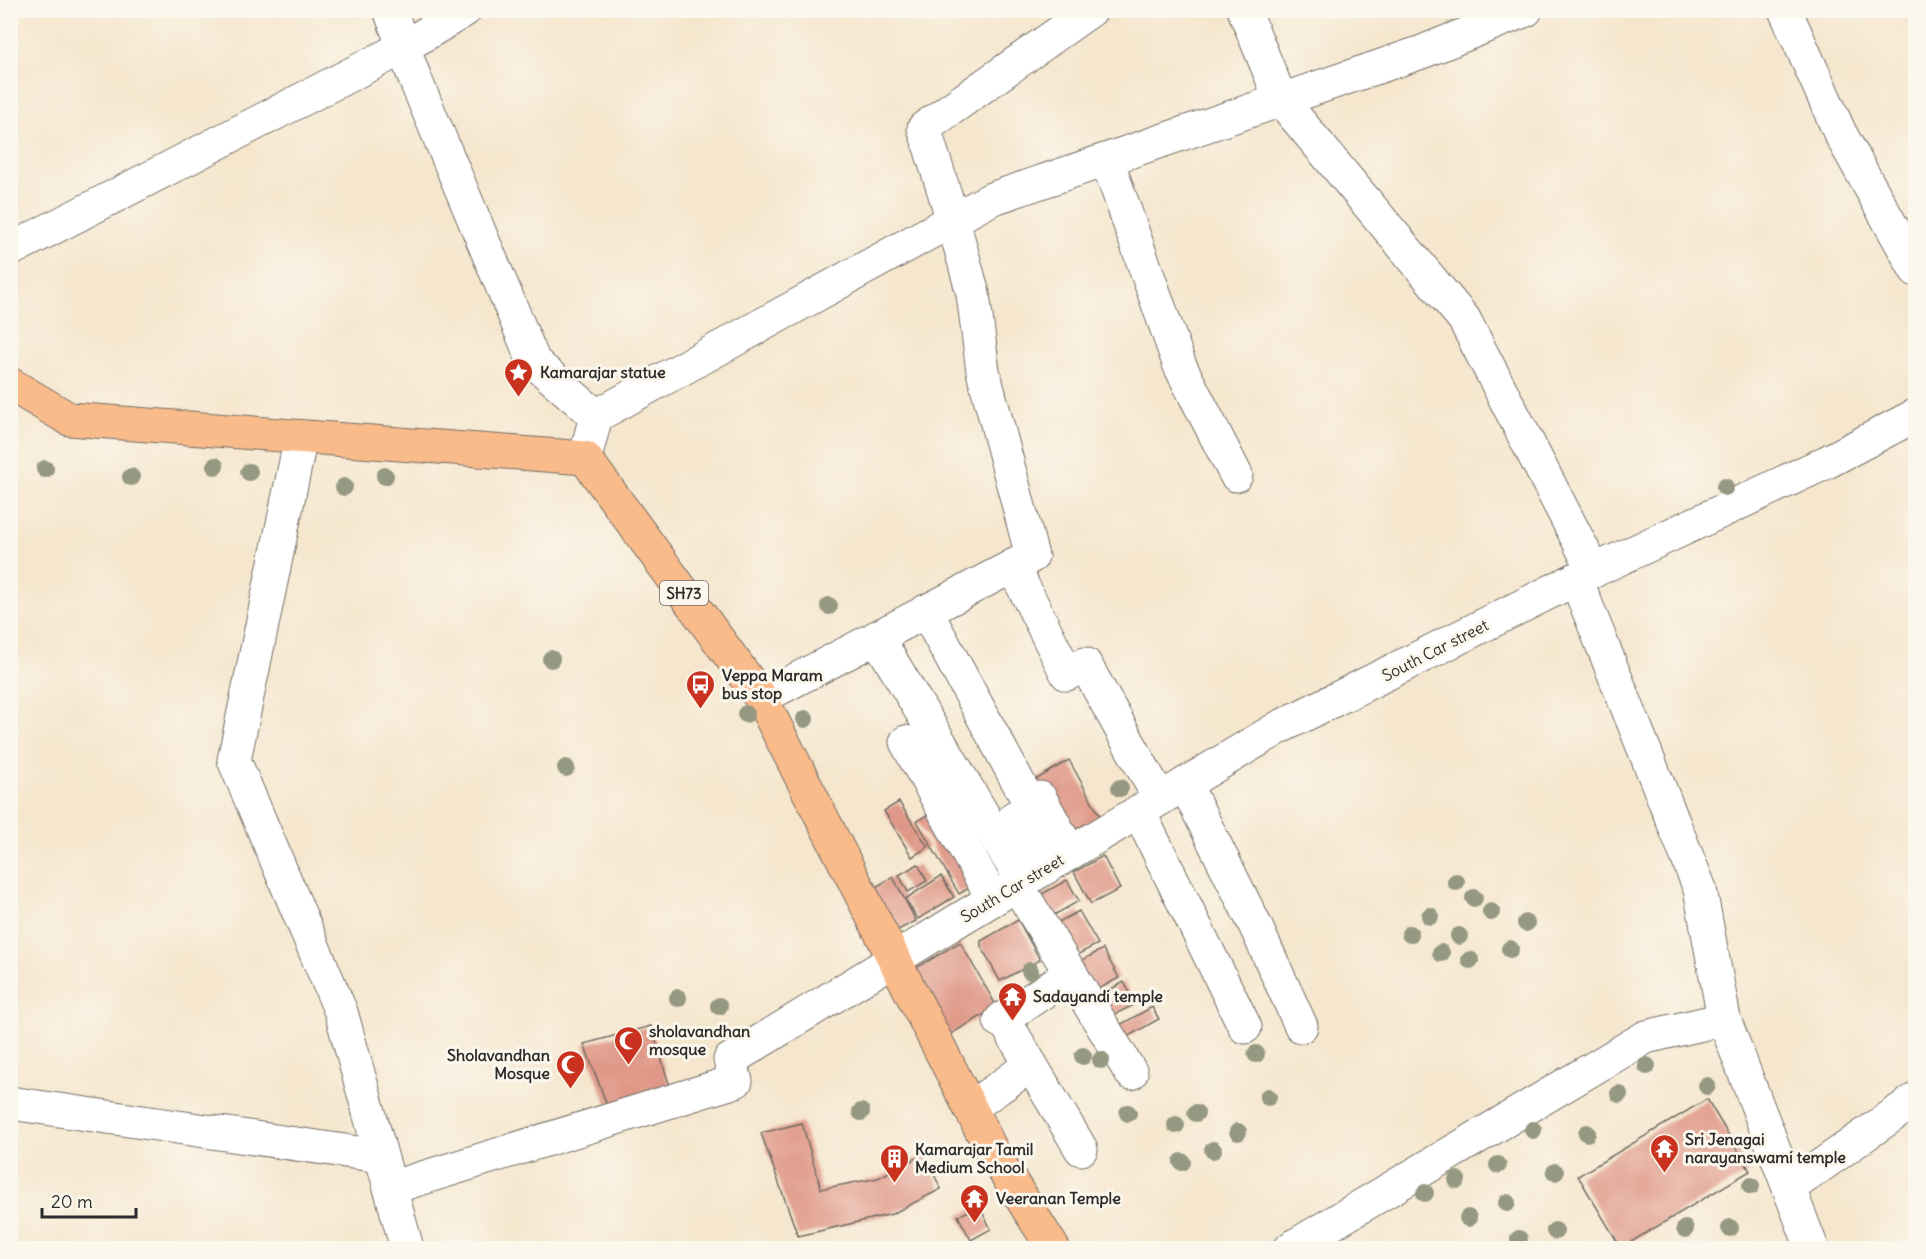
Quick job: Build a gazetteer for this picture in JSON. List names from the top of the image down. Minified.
{"streets":{"main road":["SH73"],"street":["South Car street"]},"crossings":[["SH73","South Car street"]],"places":{"place":["Kamarajar statue"],"bus stop":["Veppa Maram bus stop"],"temple":["Sadayandi temple","Sri Jenagai narayanswami temple","Veeranan Temple"],"mosque":["sholavandhan mosque","Sholavandhan Mosque"],"building":["Kamarajar Tamil Medium School"]},"scale_bar":"20 m"}
